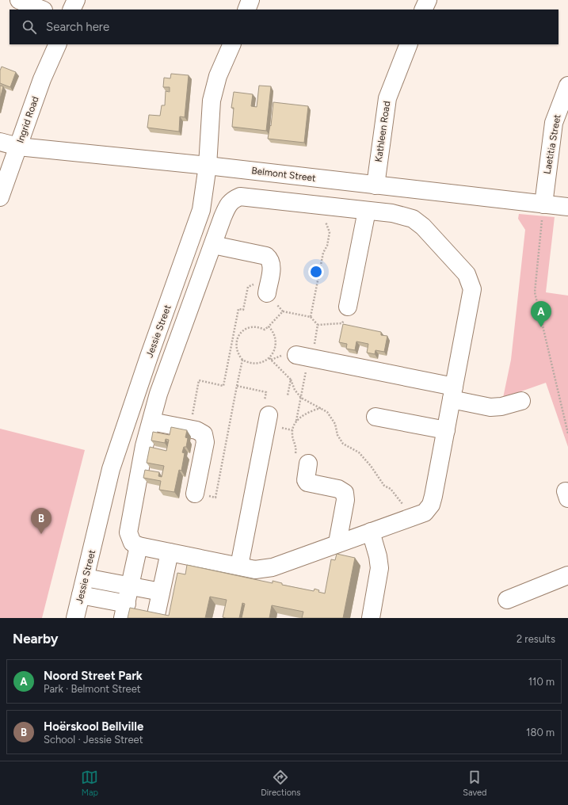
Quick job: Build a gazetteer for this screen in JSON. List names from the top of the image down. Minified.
{"streets":{"street":["Ingrid Road","Kathleen Road","Laetitia Street","Belmont Street","Jessie Street"]},"crossings":[["Ingrid Road","Belmont Street"],["Kathleen Road","Belmont Street"],["Laetitia Street","Belmont Street"],["Belmont Street","Jessie Street"]],"page":{"search":"Search here","pins":["A","B"],"heading":["Nearby","2 results"],"list":[{"mark":"A","name":"Noord Street Park","note":"Park · Belmont Street","value":"110 m"},{"mark":"B","name":"Hoërskool Bellville","note":"School · Jessie Street","value":"180 m"}],"nav":["Map","Directions","Saved"]}}
